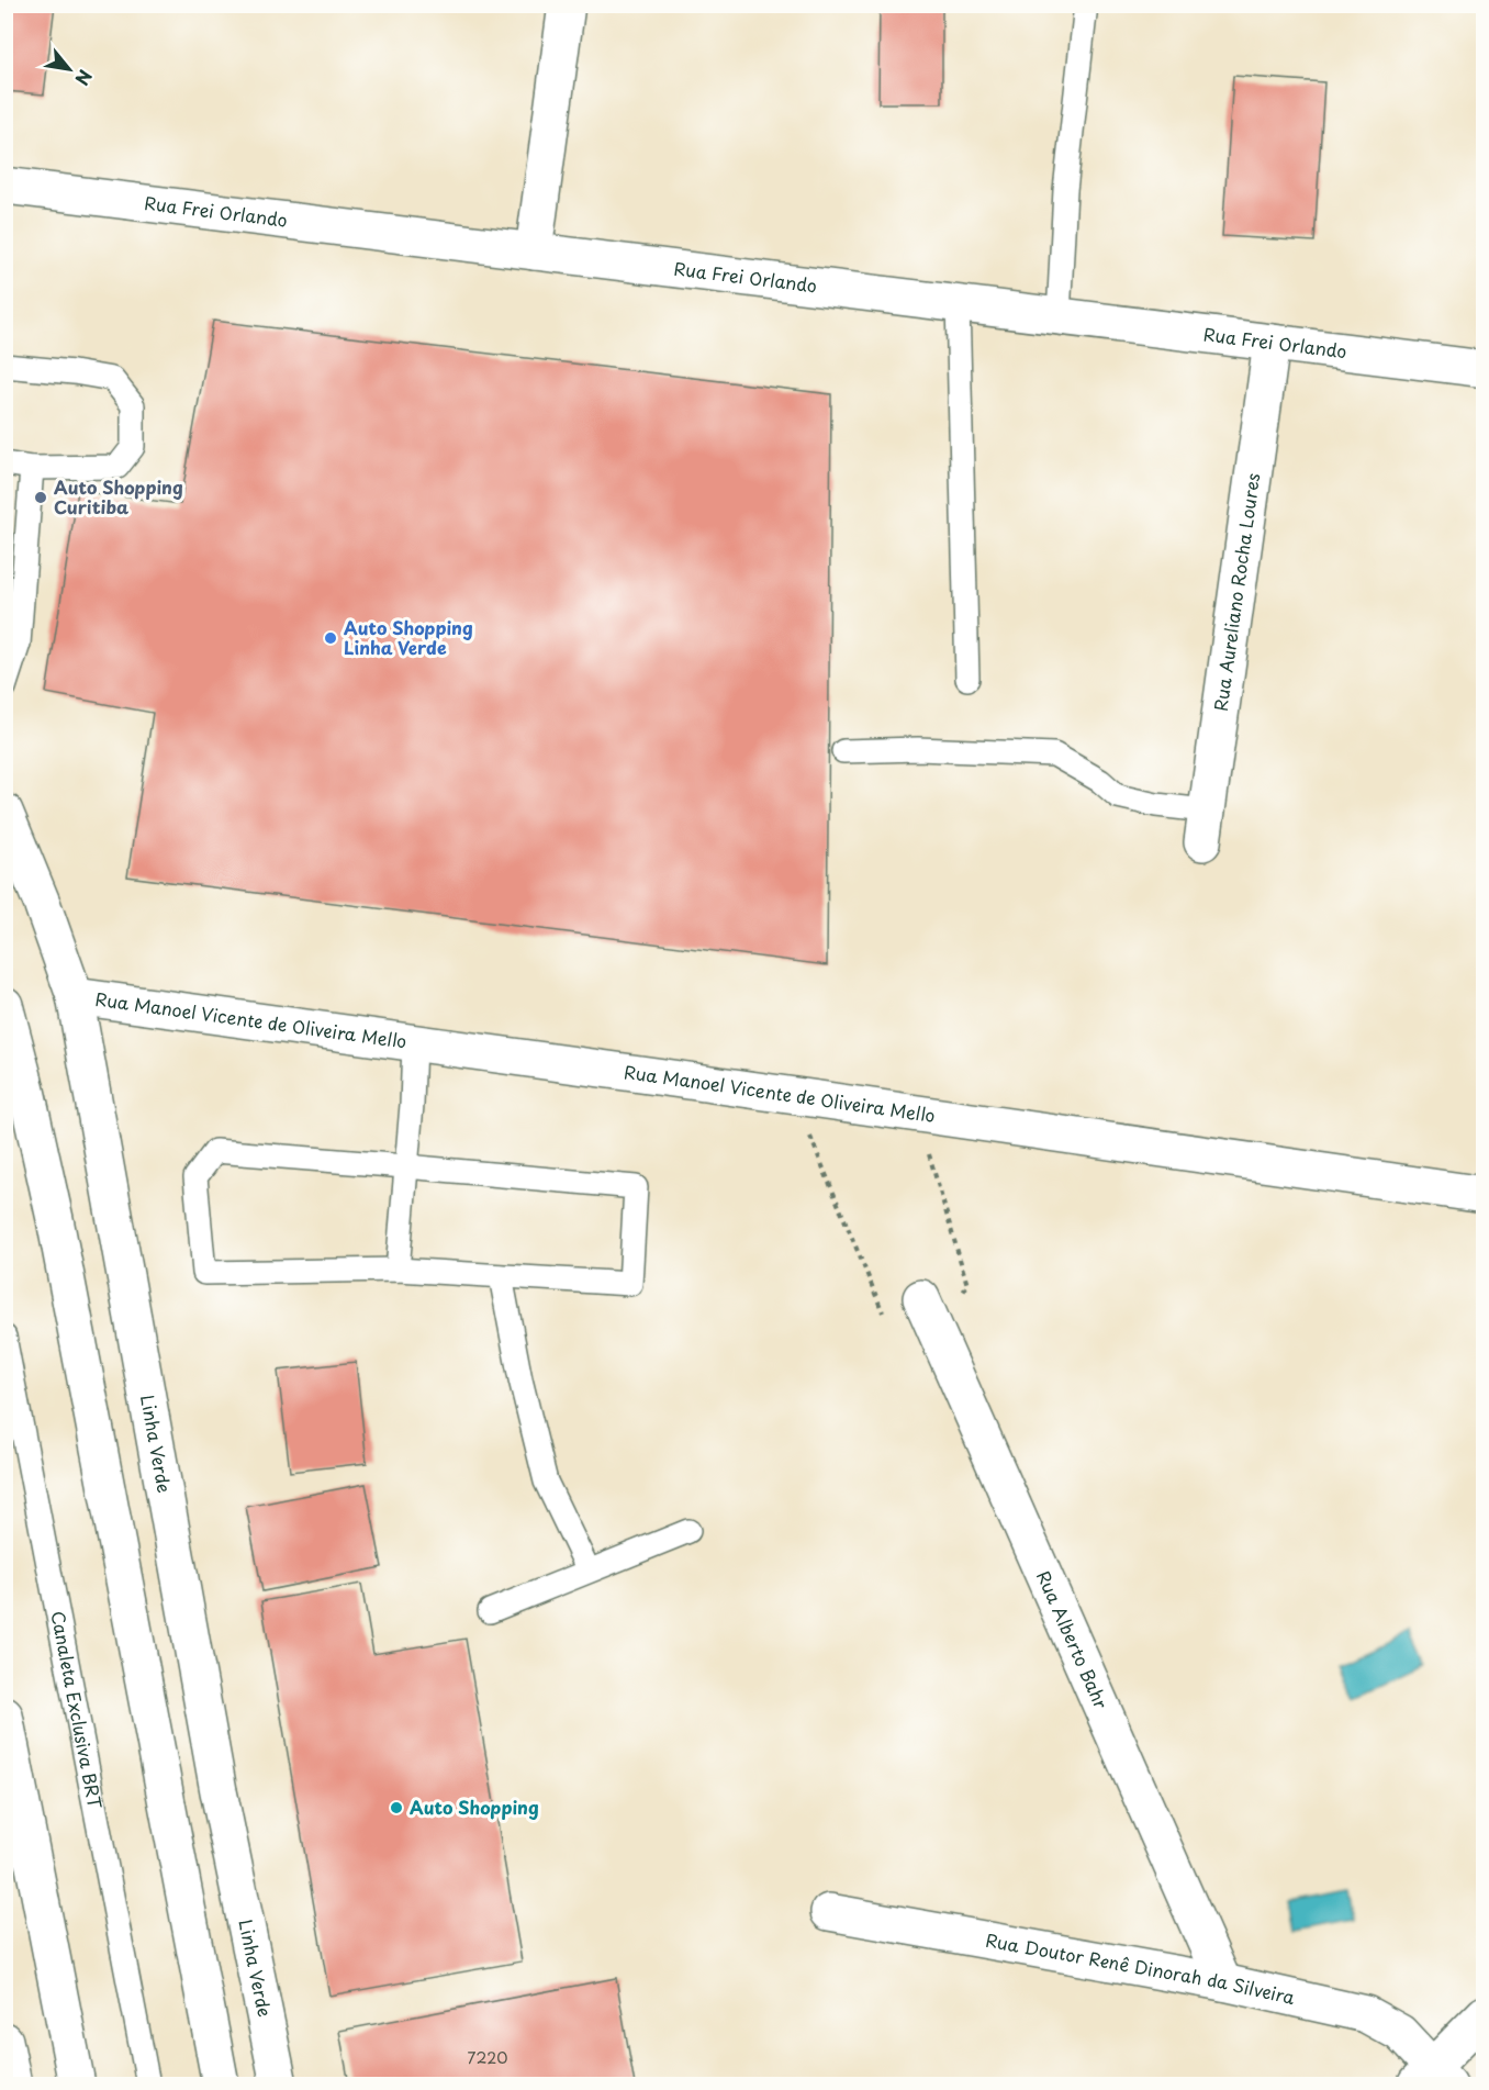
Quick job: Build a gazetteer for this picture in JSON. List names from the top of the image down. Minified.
{"streets":{"main road":["Rua Frei Orlando","Rua Aureliano Rocha Loures","Rua Manoel Vicente de Oliveira Mello","Linha Verde","Rua Alberto Bahr","Rua Doutor Renê Dinorah da Silveira"],"lane":["Canaleta Exclusiva BRT"]},"crossings":[["Rua Frei Orlando","Rua Aureliano Rocha Loures"],["Rua Manoel Vicente de Oliveira Mello","Linha Verde"],["Rua Alberto Bahr","Rua Doutor Renê Dinorah da Silveira"]],"places":["Auto Shopping Curitiba","Auto Shopping Linha Verde","Auto Shopping"],"house_numbers":["7220"],"north":"bottom right"}
